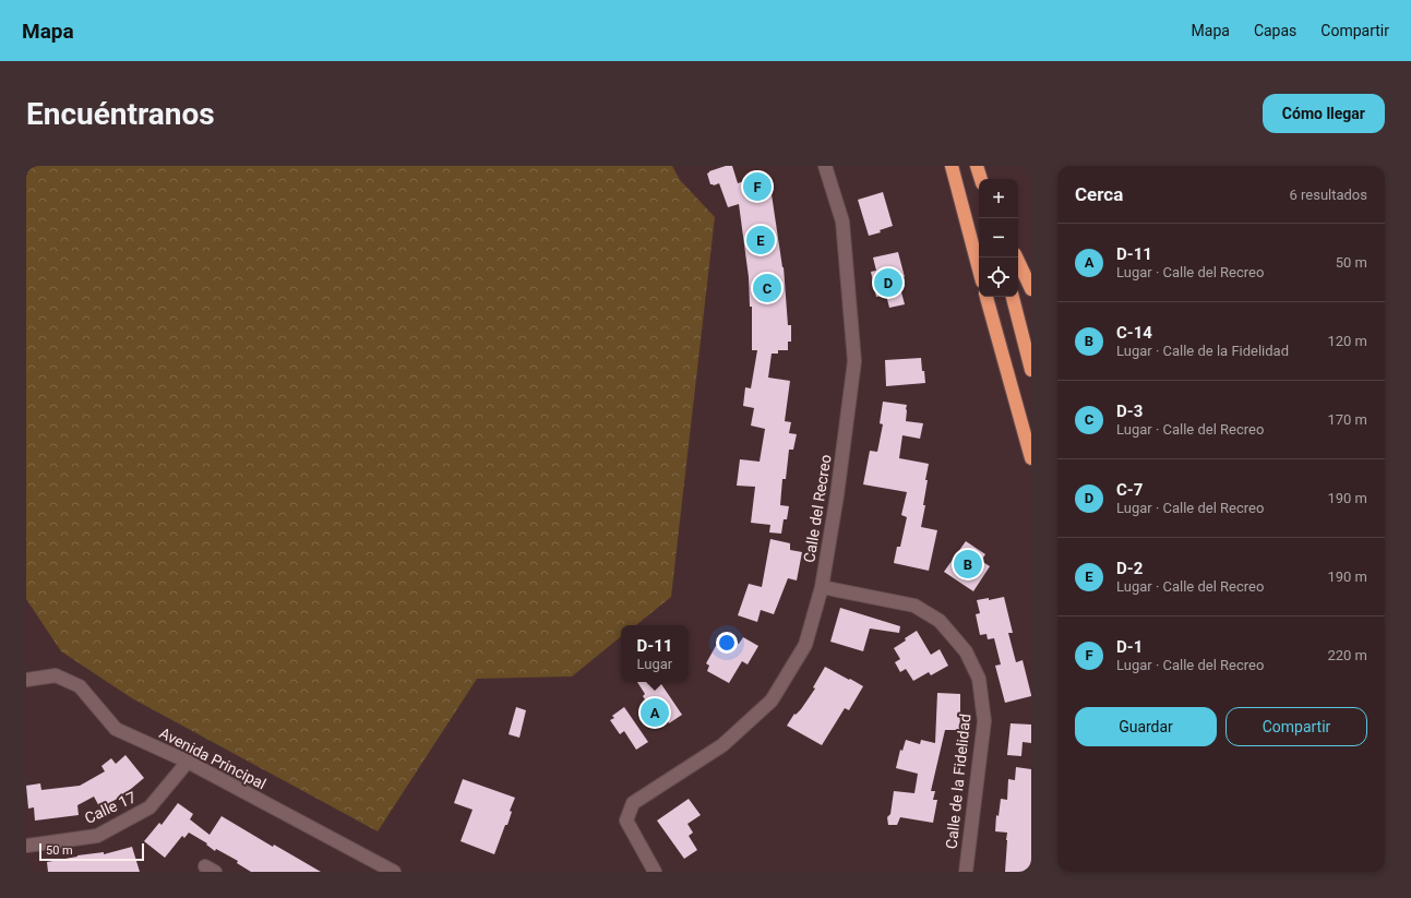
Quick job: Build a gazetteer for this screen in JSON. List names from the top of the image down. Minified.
{"streets":{"street":["Calle del Recreo","Avenida Principal","Calle de la Fidelidad","Calle 17"]},"crossings":[["Calle del Recreo","Calle de la Fidelidad"],["Avenida Principal","Calle 17"]],"scale_bar":"50 m","page":{"header":"Mapa","nav":["Mapa","Capas","Compartir"],"buttons":["Cómo llegar",["Guardar","Compartir"]],"title":"Encuéntranos","heading":["Cerca","6 resultados"],"pins":["F","E","D","C","B","A"],"map_buttons":["+","−"],"list":[{"mark":"A","name":"D-11","note":"Lugar · Calle del Recreo","value":"50 m"},{"mark":"B","name":"C-14","note":"Lugar · Calle de la Fidelidad","value":"120 m"},{"mark":"C","name":"D-3","note":"Lugar · Calle del Recreo","value":"170 m"},{"mark":"D","name":"C-7","note":"Lugar · Calle del Recreo","value":"190 m"},{"mark":"E","name":"D-2","note":"Lugar · Calle del Recreo","value":"190 m"},{"mark":"F","name":"D-1","note":"Lugar · Calle del Recreo","value":"220 m"}],"popup":["D-11","Lugar"],"scale":"50 m"}}
